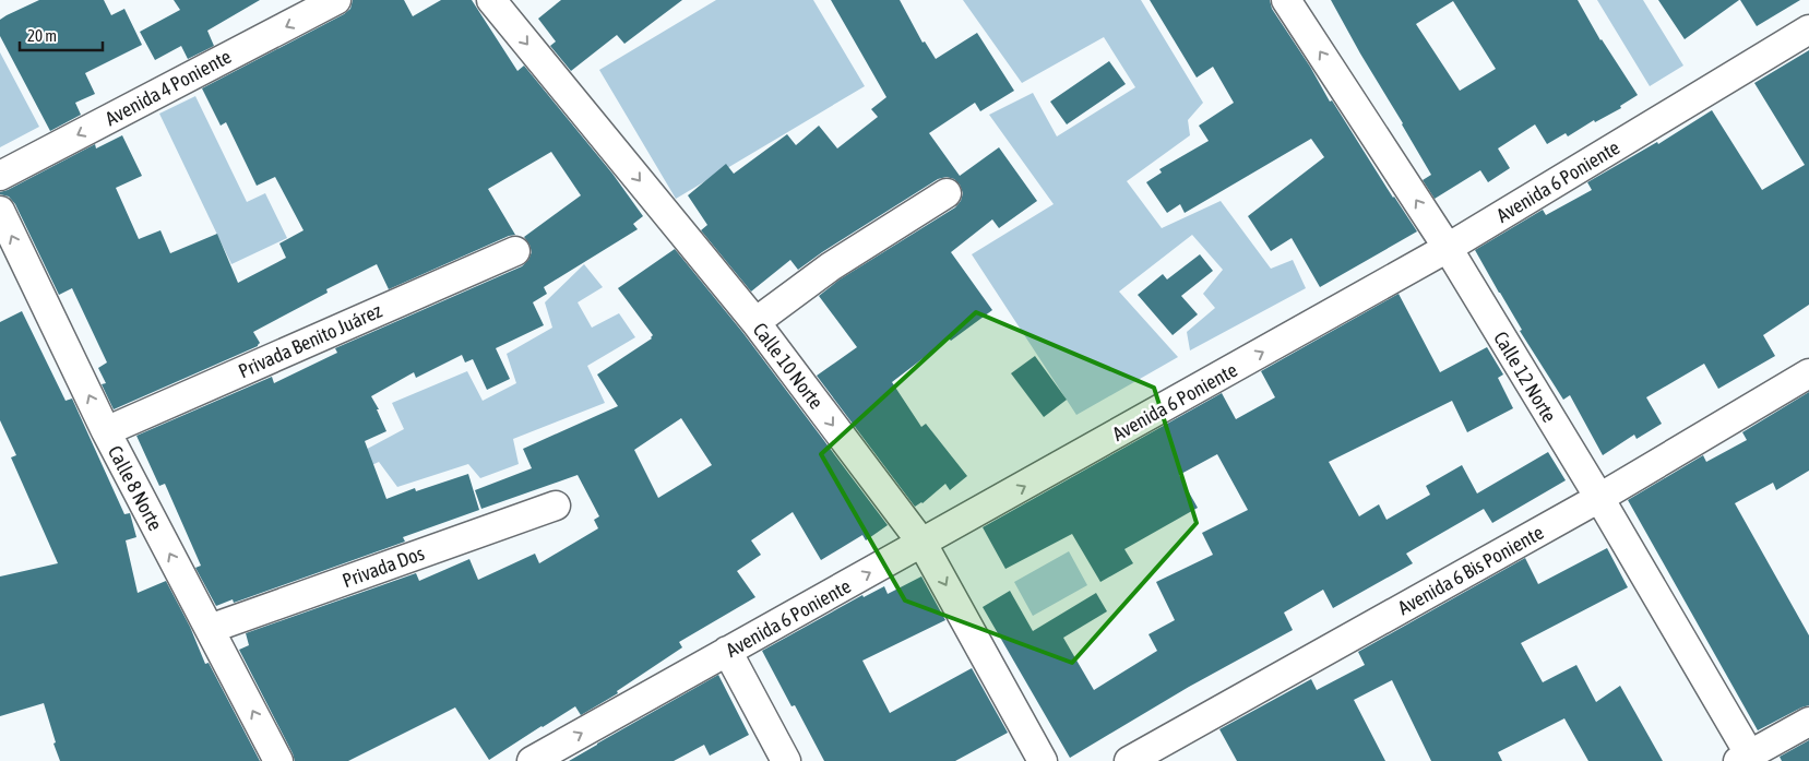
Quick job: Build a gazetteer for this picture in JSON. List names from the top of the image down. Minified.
{"streets":{"street":["Avenida 4 Poniente","Avenida 6 Poniente","Privada Benito Juárez","Calle 10 Norte","Calle 12 Norte","Calle 8 Norte","Privada Dos","Avenida 6 Bis Poniente"]},"crossings":[["Avenida 6 Poniente","Calle 10 Norte"],["Avenida 6 Poniente","Calle 12 Norte"],["Privada Benito Juárez","Calle 8 Norte"],["Calle 12 Norte","Avenida 6 Bis Poniente"],["Calle 8 Norte","Privada Dos"]],"one_way":["Avenida 4 Poniente","Avenida 6 Poniente","Calle 10 Norte","Calle 8 Norte"],"scale_bar":"20 m"}
